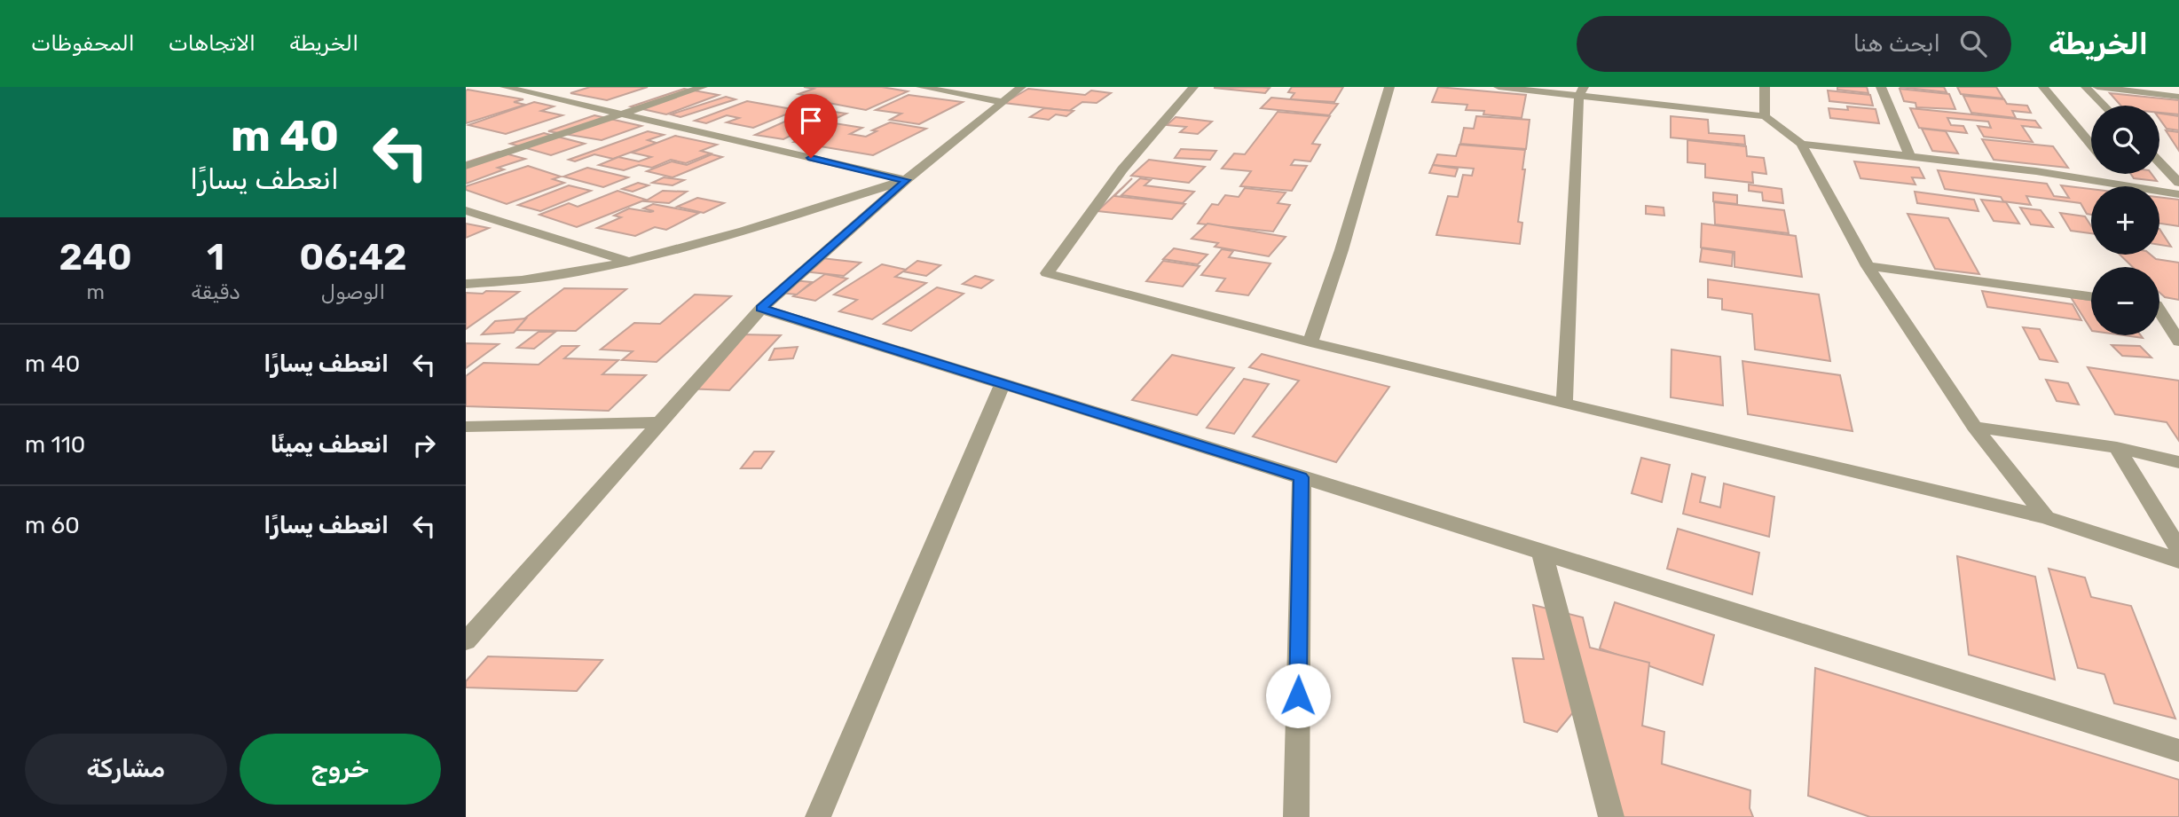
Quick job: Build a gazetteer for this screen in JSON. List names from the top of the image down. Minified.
{"page":{"header":"الخريطة","search":"ابحث هنا","nav":["الخريطة","الاتجاهات","المحفوظات"],"turn":["40 m","انعطف يسارًا"],"map_buttons":["+","−"],"eta":["06:42","الوصول","1","دقيقة","240","m"],"list":[{"name":"انعطف يسارًا","value":"40 m"},{"name":"انعطف يمينًا","value":"110 m"},{"name":"انعطف يسارًا","value":"60 m"}],"buttons":["خروج","مشاركة"]}}
